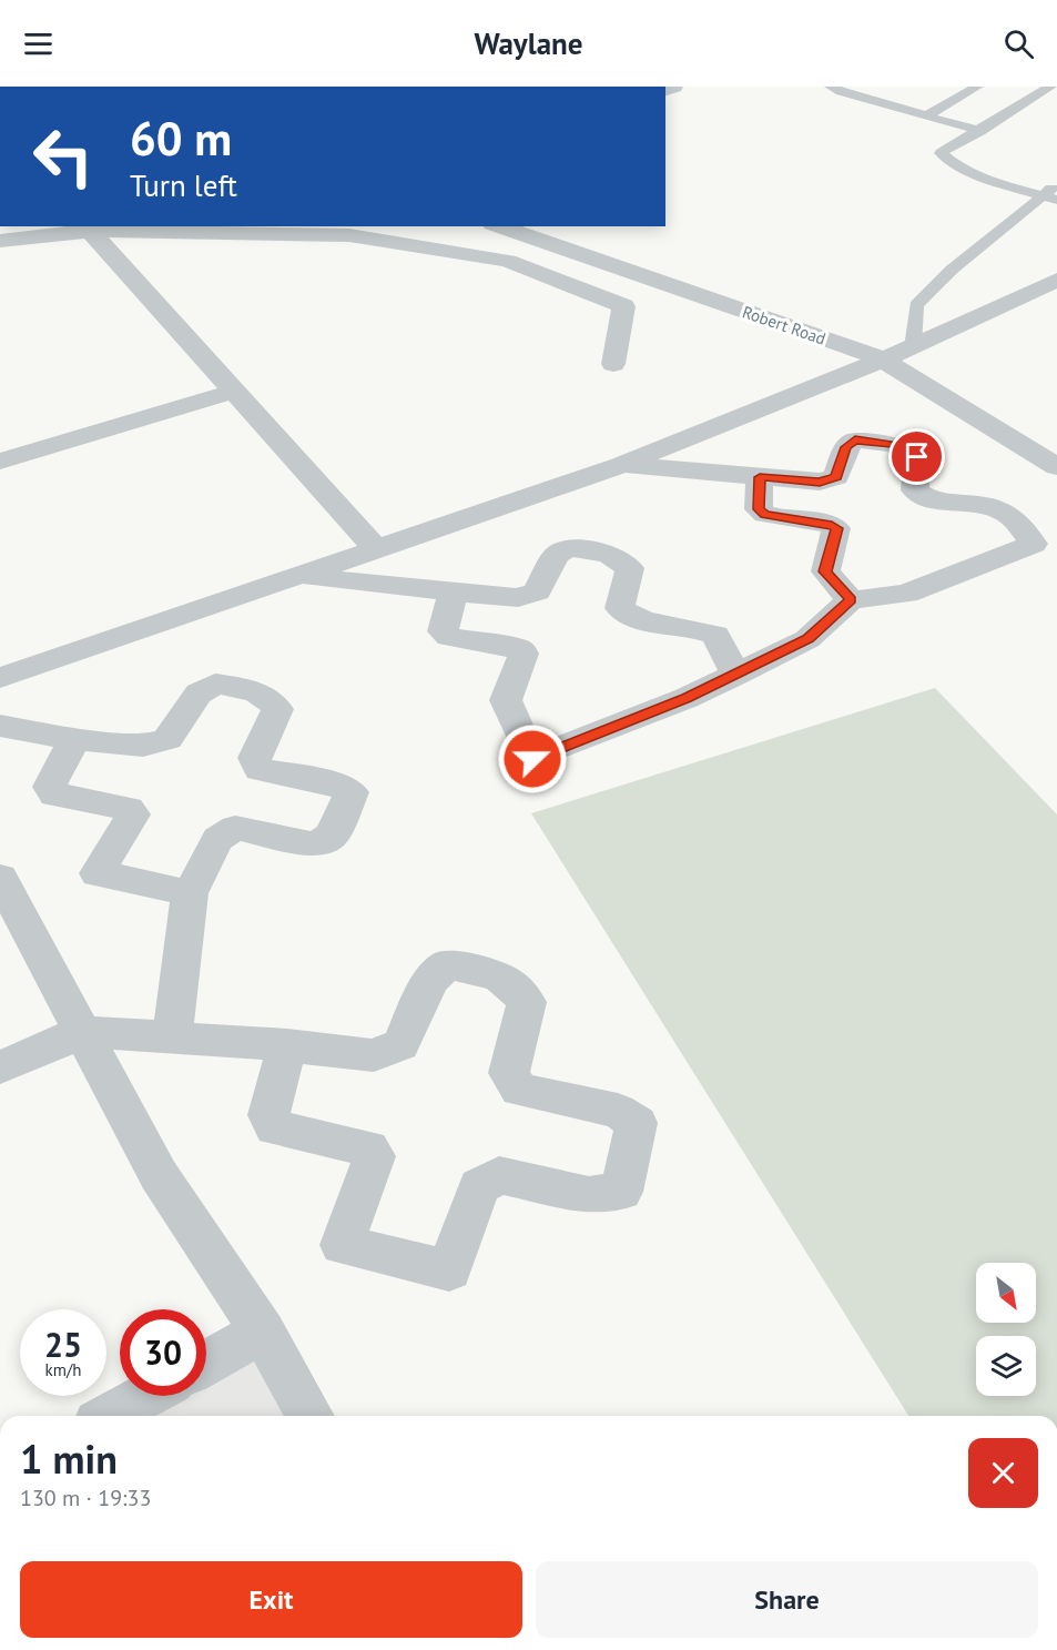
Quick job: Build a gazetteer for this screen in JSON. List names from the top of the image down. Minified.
{"streets":{"street":["Robert Road"]},"north":"bottom right","page":{"header":"Waylane","turn":["60 m","Turn left"],"speed":"25 km/h","limit":"30","heading":["1 min","130 m · 19:33"],"buttons":["Exit","Share"]}}
